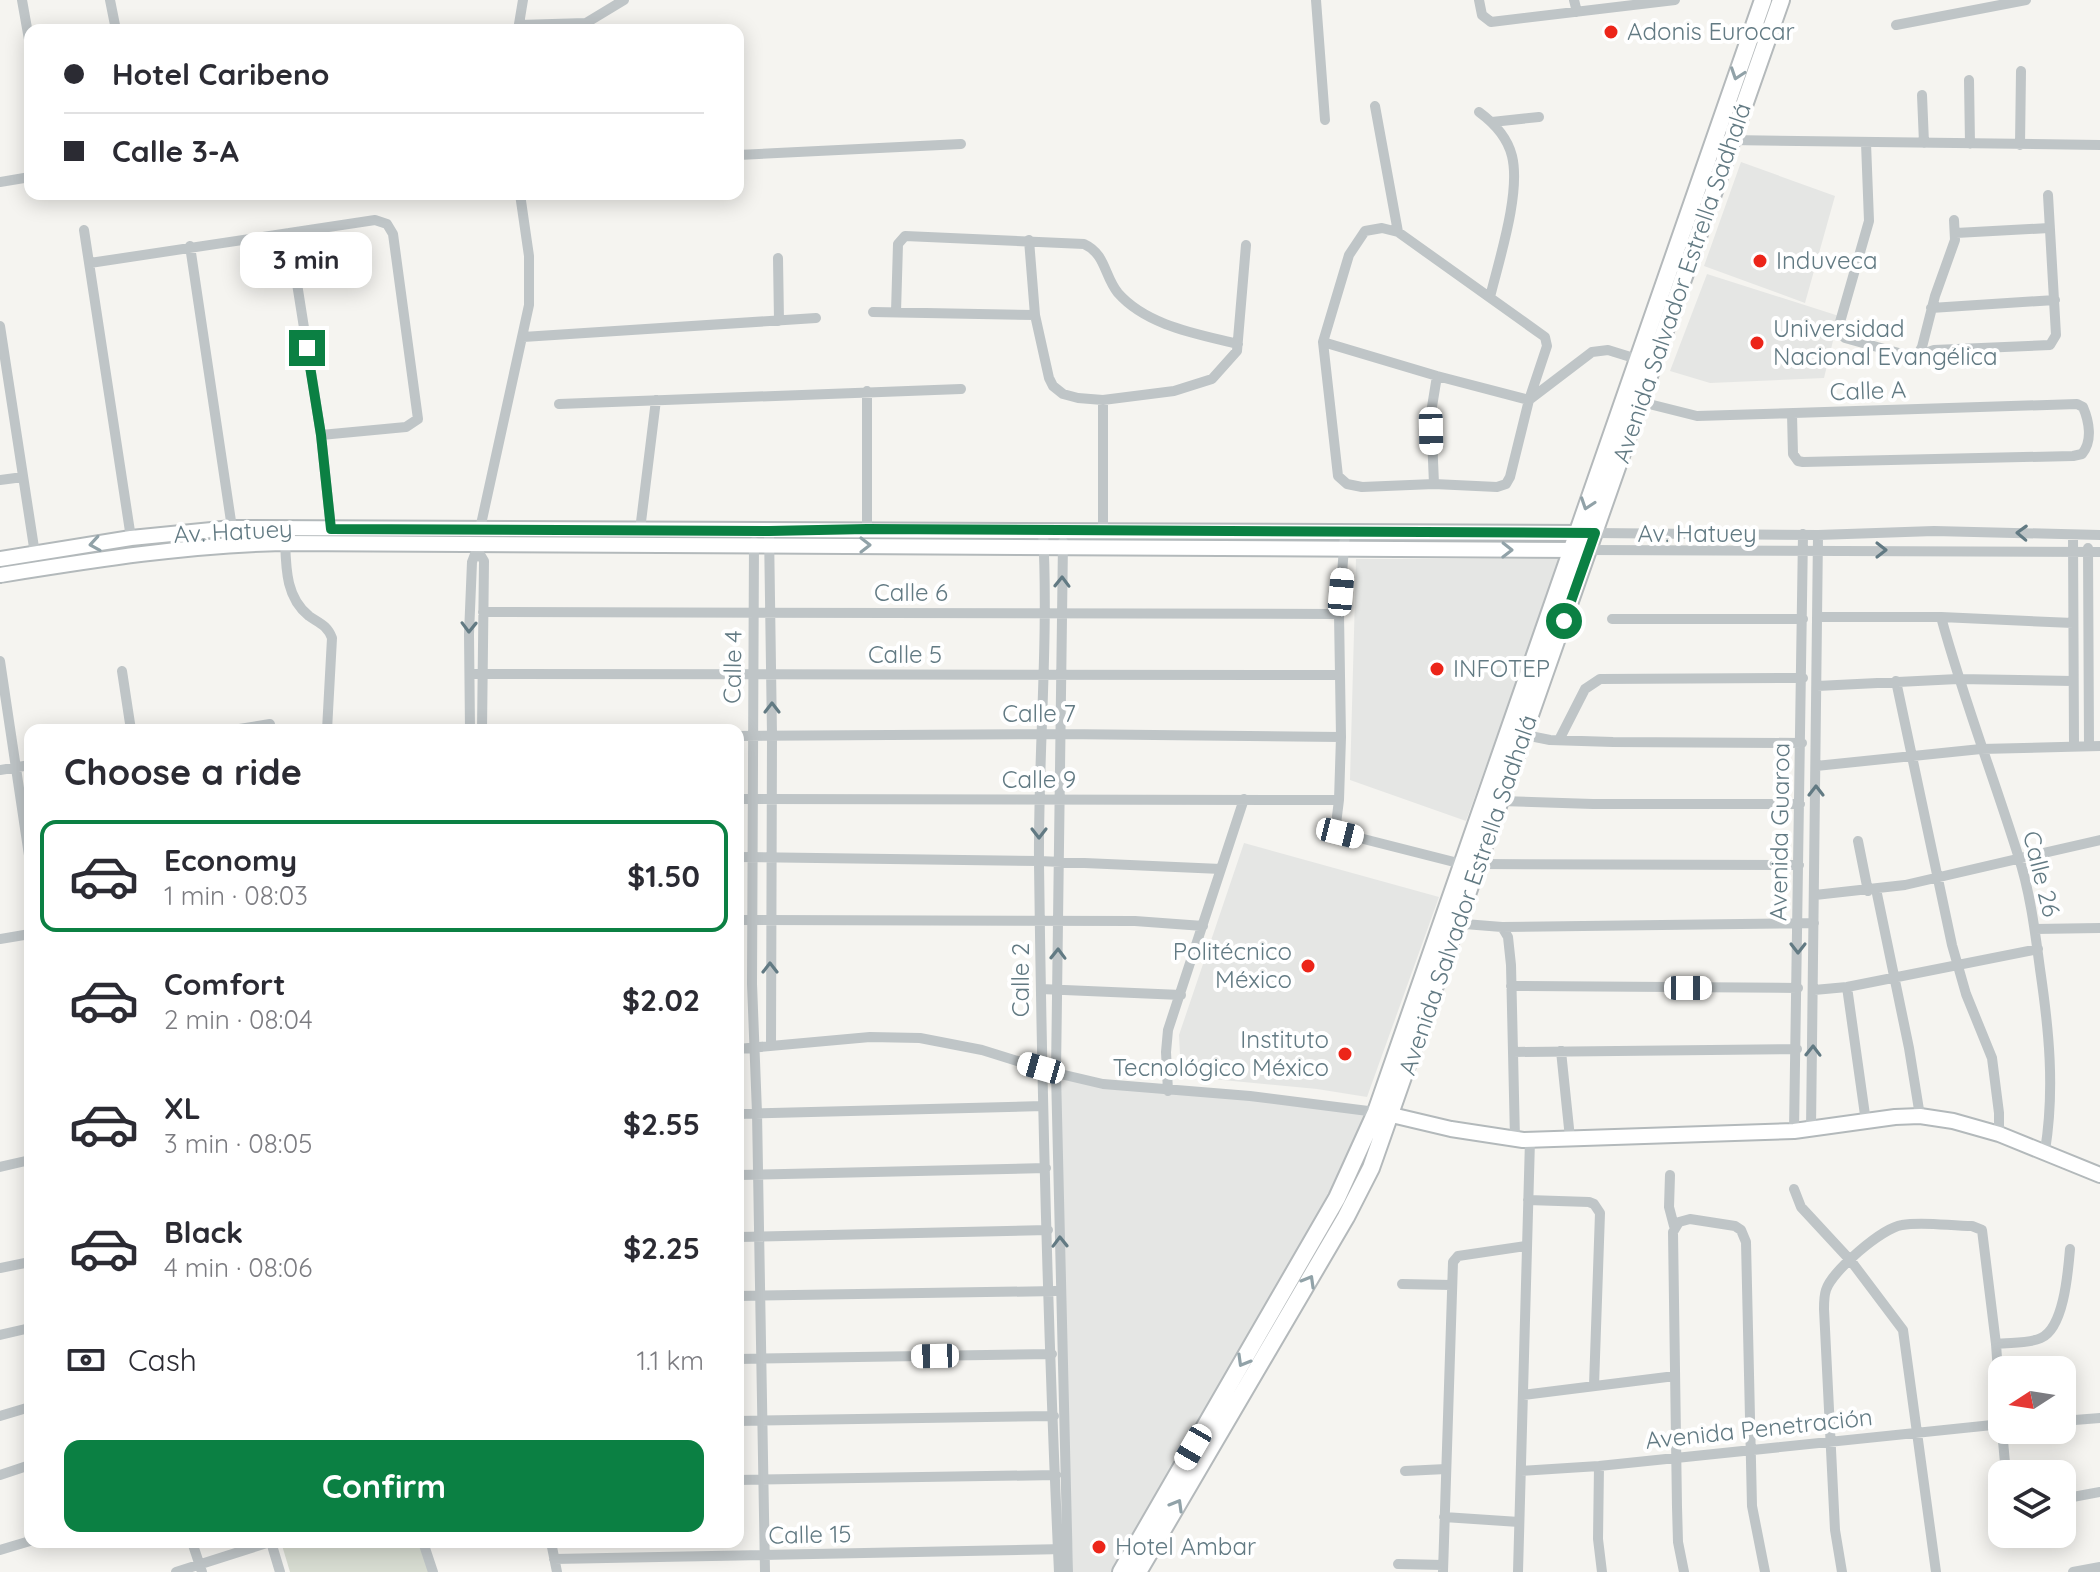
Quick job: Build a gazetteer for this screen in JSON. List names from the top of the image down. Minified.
{"streets":{"highway":["Avenida Salvador Estrella Sadhalá"],"main road":["Av. Hatuey"],"street":["Calle A","Calle 6","Calle 5","Calle 4","Calle 7","Calle 9","Avenida Guaroa","Calle 26","Calle 2","Avenida Penetración","Calle 15"]},"crossings":[["Avenida Salvador Estrella Sadhalá","Calle A"],["Avenida Salvador Estrella Sadhalá","Av. Hatuey"],["Av. Hatuey","Calle 4"],["Av. Hatuey","Avenida Guaroa"],["Av. Hatuey","Calle 2"],["Calle 6","Calle 4"],["Calle 6","Calle 2"],["Calle 5","Calle 4"],["Calle 5","Calle 2"],["Calle 4","Calle 7"],["Calle 4","Calle 9"],["Calle 4","Calle 15"],["Calle 7","Calle 2"],["Calle 9","Calle 2"],["Calle 2","Calle 15"]],"places":["Adonis Eurocar","Induveca","Universidad Nacional Evangélica","INFOTEP","Politécnico México","Instituto Tecnológico México","Hotel Ambar"],"north":"left","page":{"banner":["Hotel Caribeno","Calle 3-A"],"bubble":"3 min","heading":"Choose a ride","list":[{"name":"Economy","note":"1 min · 08:03","value":"$1.50"},{"name":"Comfort","note":"2 min · 08:04","value":"$2.02"},{"name":"XL","note":"3 min · 08:05","value":"$2.55"},{"name":"Black","note":"4 min · 08:06","value":"$2.25"}],"pay":["Cash","1.1 km"],"buttons":"Confirm"}}
